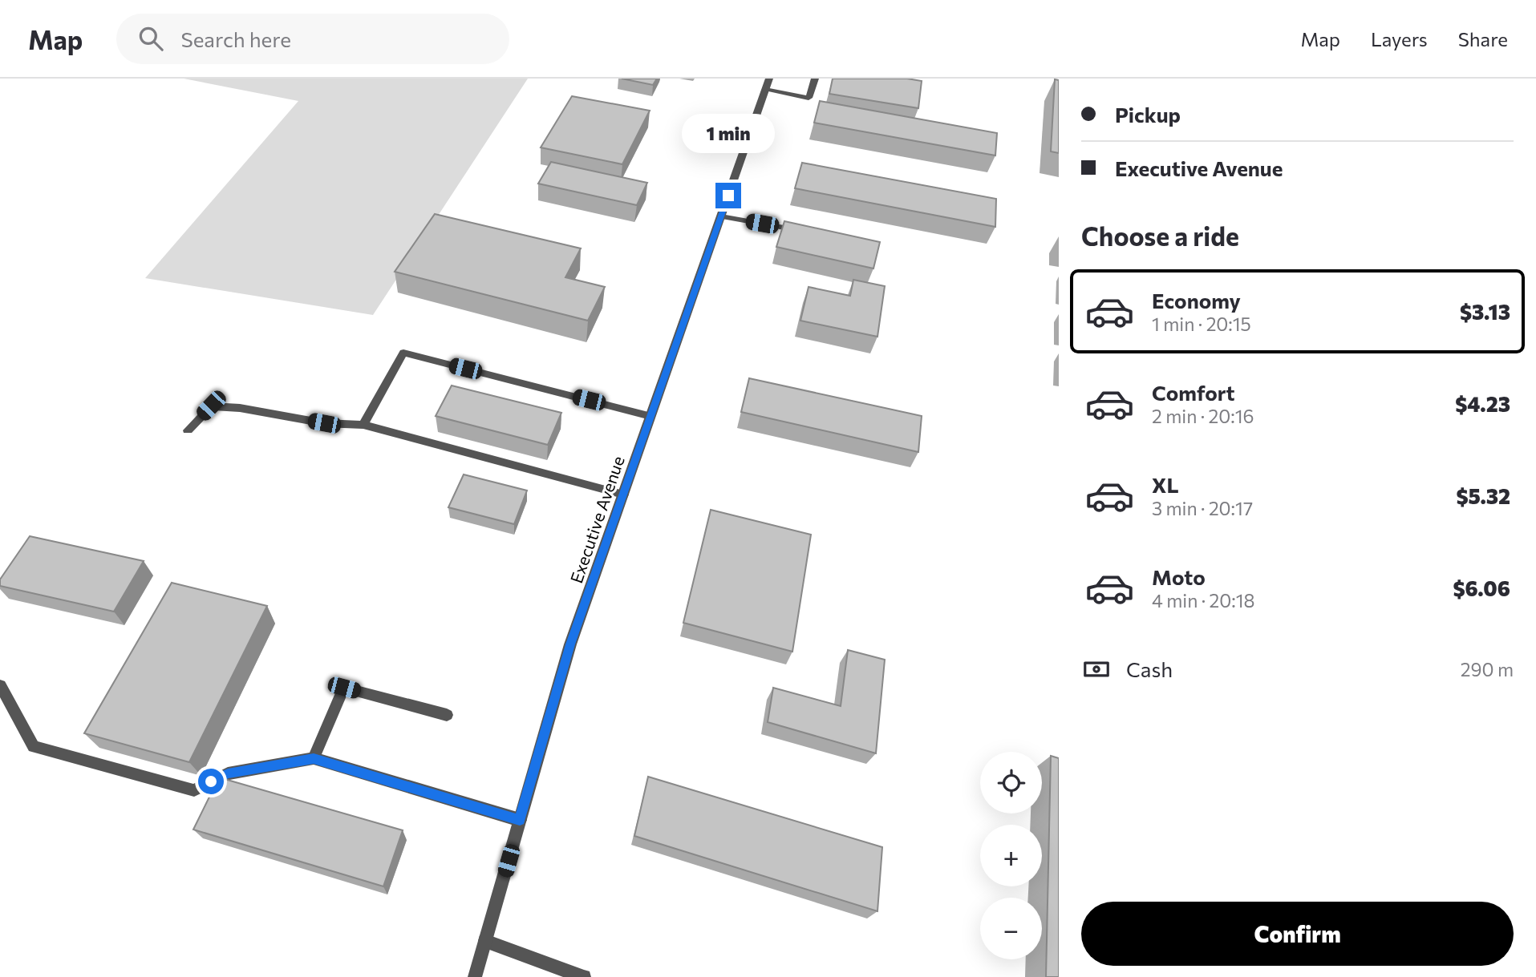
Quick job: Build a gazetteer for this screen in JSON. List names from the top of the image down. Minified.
{"streets":{"street":["Executive Avenue"]},"page":{"header":"Map","search":"Search here","nav":["Map","Layers","Share"],"banner":["Pickup","Executive Avenue"],"bubble":"1 min","heading":"Choose a ride","list":[{"name":"Economy","note":"1 min · 20:15","value":"$3.13"},{"name":"Comfort","note":"2 min · 20:16","value":"$4.23"},{"name":"XL","note":"3 min · 20:17","value":"$5.32"},{"name":"Moto","note":"4 min · 20:18","value":"$6.06"}],"pay":["Cash","290 m"],"map_buttons":["+","−"],"buttons":"Confirm"}}
